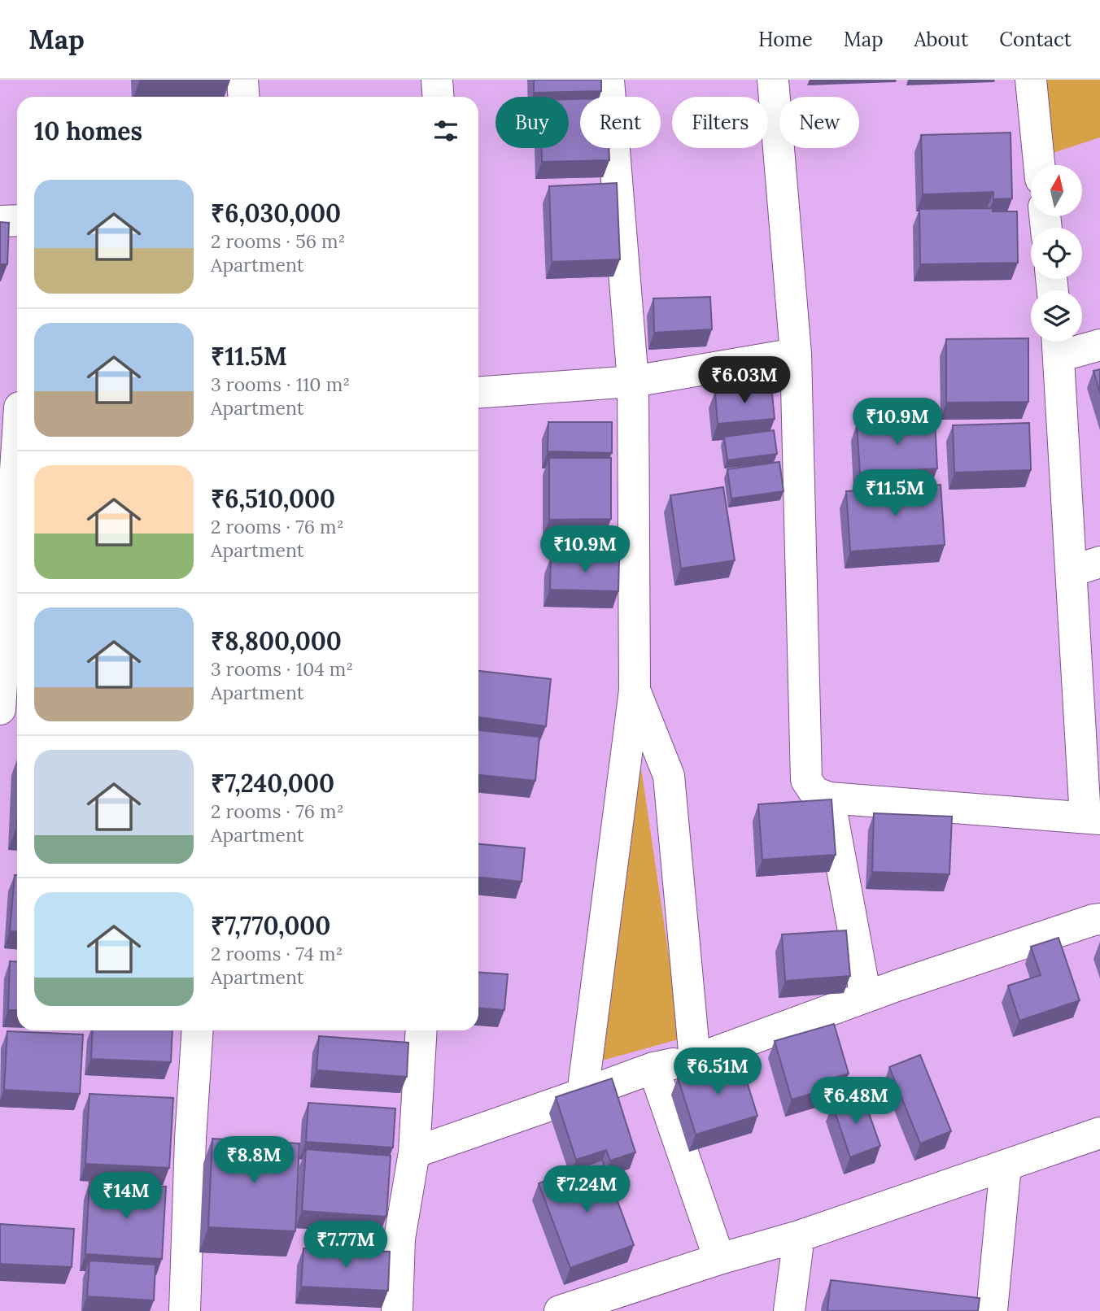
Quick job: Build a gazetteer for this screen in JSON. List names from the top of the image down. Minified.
{"north":"top","page":{"header":"Map","nav":["Home","Map","About","Contact"],"chip":["Buy","Rent","Filters","New"],"heading":"10 homes","list":[{"name":"₹6,030,000","note":"2 rooms · 56 m² · Apartment"},{"name":"₹11.5M","note":"3 rooms · 110 m² · Apartment"},{"name":"₹6,510,000","note":"2 rooms · 76 m² · Apartment"},{"name":"₹8,800,000","note":"3 rooms · 104 m² · Apartment"},{"name":"₹7,240,000","note":"2 rooms · 76 m² · Apartment"},{"name":"₹7,770,000","note":"2 rooms · 74 m² · Apartment"}],"price":["₹6.03M","₹10.9M","₹11.5M","₹10.9M","₹6.51M","₹6.48M","₹8.8M","₹7.24M","₹14M","₹7.77M"]}}
